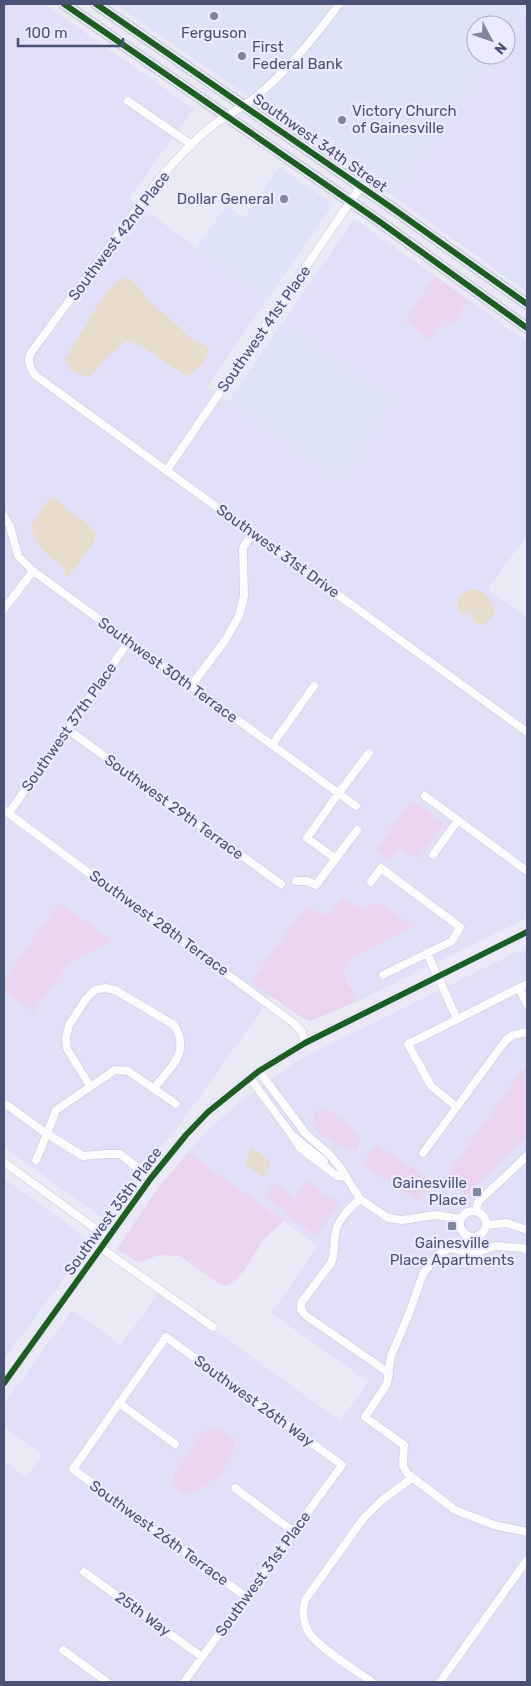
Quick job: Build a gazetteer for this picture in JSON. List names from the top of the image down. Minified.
{"streets":{"main road":["Southwest 34th Street"],"street":["Southwest 42nd Place","Southwest 41st Place","Southwest 31st Drive","Southwest 30th Terrace","Southwest 37th Place","Southwest 29th Terrace","Southwest 28th Terrace","Southwest 35th Place","Southwest 26th Way","Southwest 26th Terrace","Southwest 31st Place","25th Way"]},"crossings":[["Southwest 34th Street","Southwest 42nd Place"],["Southwest 34th Street","Southwest 41st Place"],["Southwest 42nd Place","Southwest 31st Drive"],["Southwest 41st Place","Southwest 31st Drive"],["Southwest 30th Terrace","Southwest 37th Place"],["Southwest 37th Place","Southwest 29th Terrace"],["Southwest 37th Place","Southwest 28th Terrace"],["Southwest 28th Terrace","Southwest 35th Place"],["Southwest 26th Way","Southwest 26th Terrace"],["Southwest 26th Way","Southwest 31st Place"],["Southwest 26th Terrace","Southwest 31st Place"],["Southwest 31st Place","25th Way"]],"places":{"other":["Ferguson","First Federal Bank","Victory Church of Gainesville","Dollar General"],"transit":["Gainesville Place","Gainesville Place Apartments"]},"scale_bar":"100 m","north":"bottom right"}
